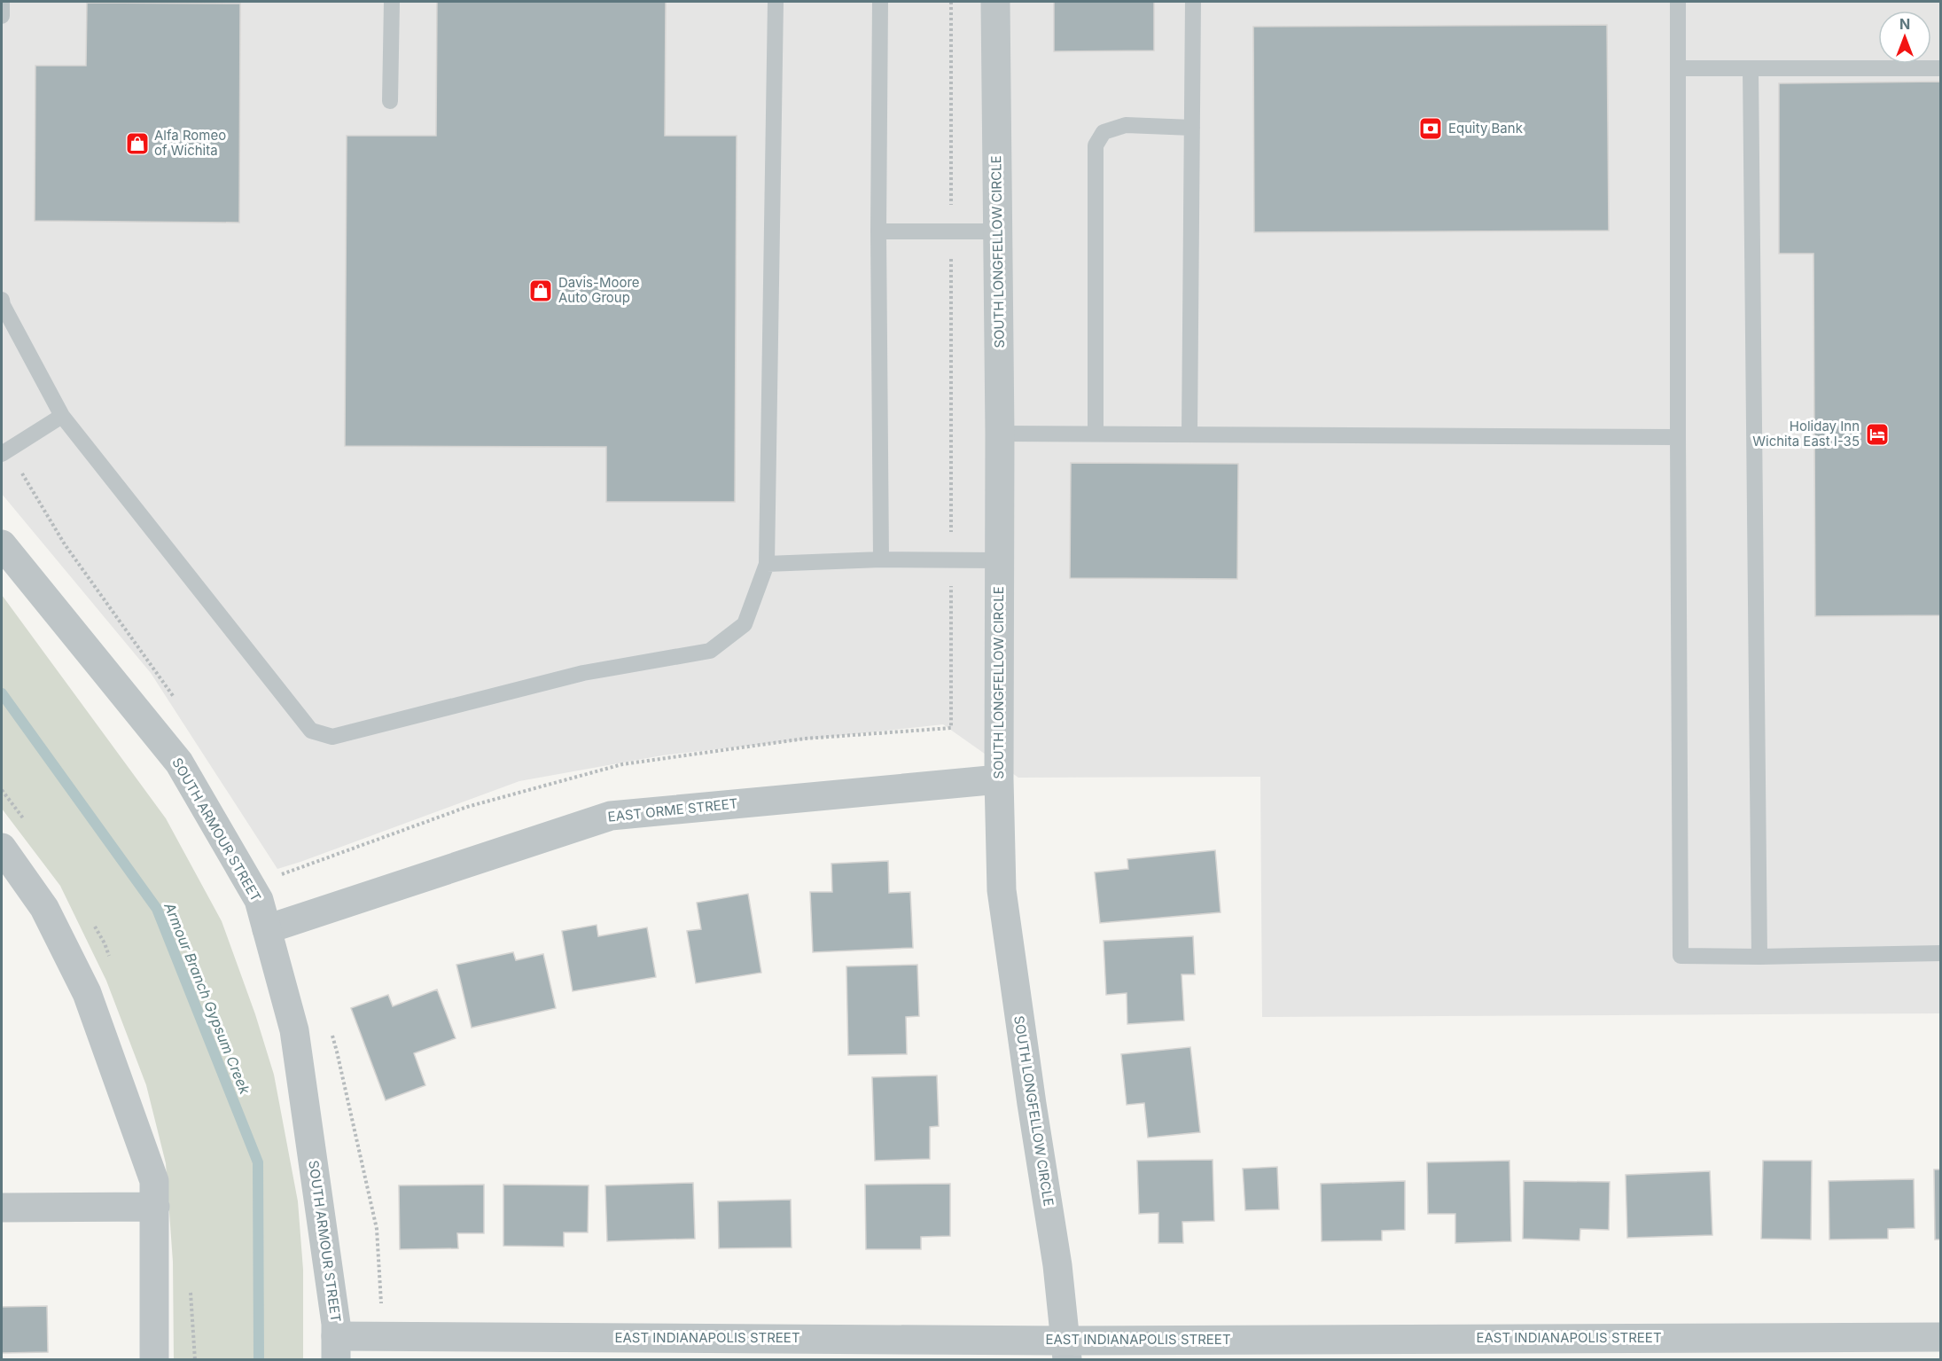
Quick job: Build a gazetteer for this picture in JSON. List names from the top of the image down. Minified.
{"streets":{"street":["SOUTH LONGFELLOW CIRCLE","EAST ORME STREET","SOUTH ARMOUR STREET","EAST INDIANAPOLIS STREET"]},"crossings":[["SOUTH LONGFELLOW CIRCLE","EAST ORME STREET"],["SOUTH LONGFELLOW CIRCLE","EAST INDIANAPOLIS STREET"],["EAST ORME STREET","SOUTH ARMOUR STREET"],["SOUTH ARMOUR STREET","EAST INDIANAPOLIS STREET"]],"water":["Armour Branch Gypsum Creek"],"places":{"bank":["Equity Bank"],"shop":["Alfa Romeo of Wichita","Davis-Moore Auto Group"],"hotel":["Holiday Inn Wichita East I-35"]},"north":"top"}
